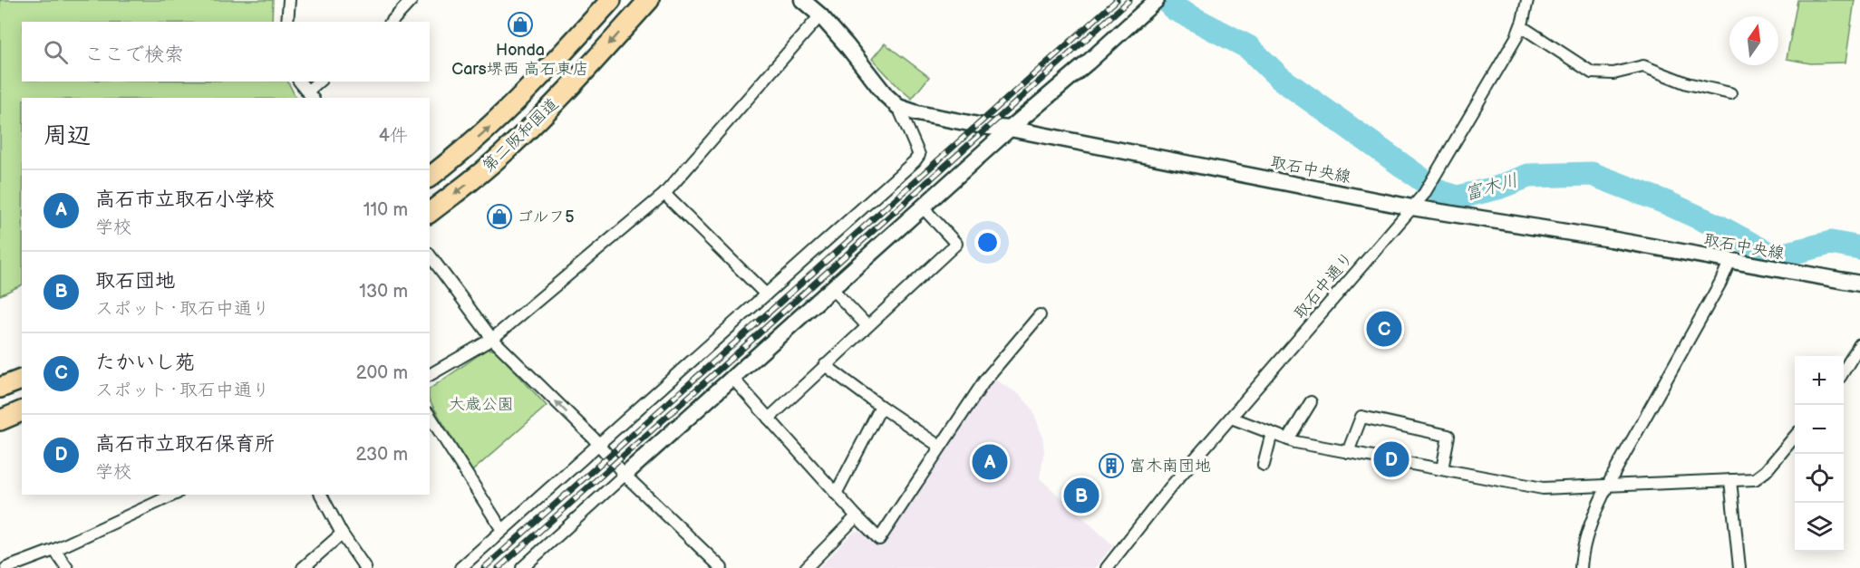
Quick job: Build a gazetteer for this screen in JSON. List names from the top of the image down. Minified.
{"streets":{"highway":["第二阪和国道"],"street":["取石中央線","取石中通り"]},"crossings":[["取石中央線","取石中通り"]],"water":["富木川"],"parks":["大歳公園"],"places":{"shop":["Honda Cars堺西 高石東店","ゴルフ5"],"building":["富木南団地"]},"north":"top","page":{"search":"ここで検索","heading":["周辺","4件"],"list":[{"mark":"A","name":"高石市立取石小学校","note":"学校","value":"110 m"},{"mark":"B","name":"取石団地","note":"スポット · 取石中通り","value":"130 m"},{"mark":"C","name":"たかいし苑","note":"スポット · 取石中通り","value":"200 m"},{"mark":"D","name":"高石市立取石保育所","note":"学校","value":"230 m"}],"pins":["C","D","A","B"],"map_buttons":["+","−"]}}
